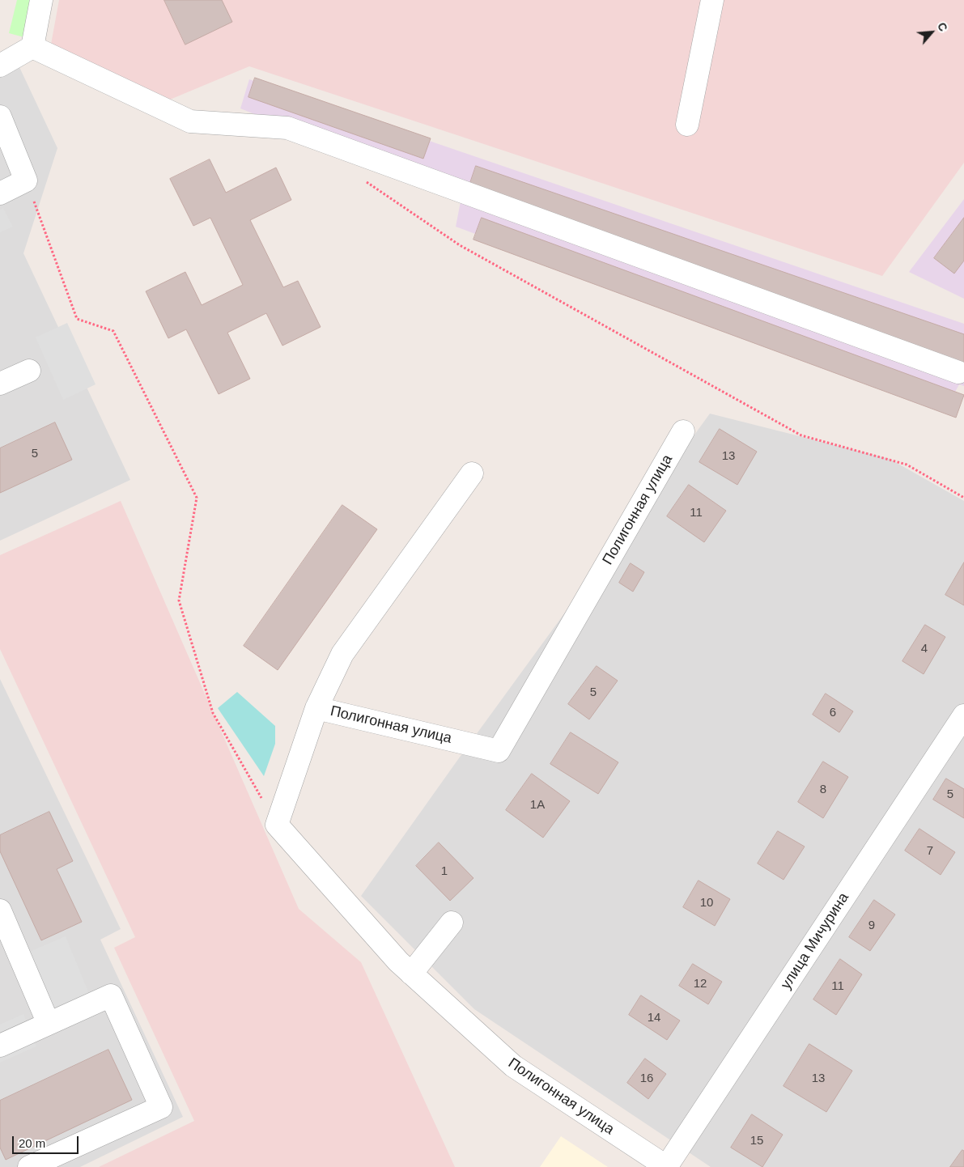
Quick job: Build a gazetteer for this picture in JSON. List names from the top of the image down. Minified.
{"streets":{"street":["Полигонная улица","улица Мичурина"]},"crossings":[["Полигонная улица","улица Мичурина"]],"house_numbers":["5","13","11","4","5","6","8","5","1А","7","1","10","9","12","11","14","16","13","15"],"scale_bar":"20 m","north":"top right"}
